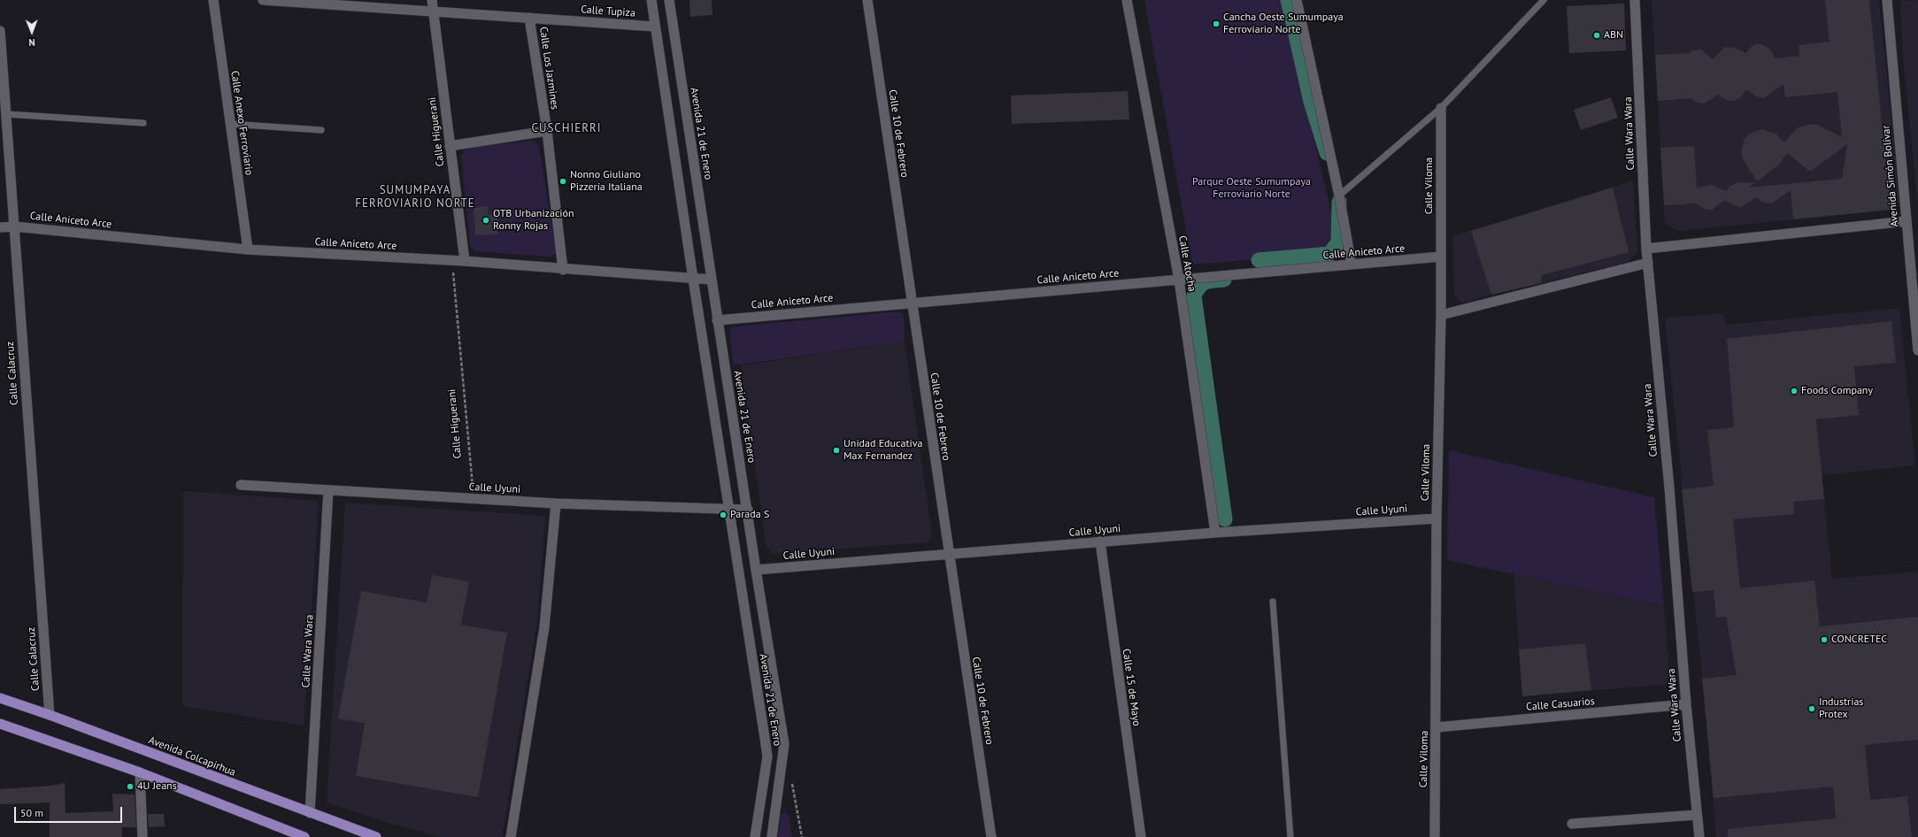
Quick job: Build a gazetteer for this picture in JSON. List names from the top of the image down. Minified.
{"streets":{"main road":["Avenida Colcapirhua"],"street":["Calle Tupiza","Calle Los Jazmines","Calle Anexo Ferroviario","Calle Higuerani","Avenida 21 de Enero","Calle 10 de Febrero","Calle Wara Wara","Avenida Simón Bolívar","Calle Viloma","Calle Aniceto Arce","Calle Atocha","Calle Calacruz","Calle Uyuni","Calle 15 de Mayo","Calle Casuarios"]},"crossings":[["Calle Tupiza","Calle Los Jazmines"],["Calle Tupiza","Calle Higuerani"],["Calle Tupiza","Avenida 21 de Enero"],["Calle Los Jazmines","Calle Aniceto Arce"],["Calle Anexo Ferroviario","Calle Aniceto Arce"],["Calle Higuerani","Calle Aniceto Arce"],["Calle Higuerani","Calle Uyuni"],["Avenida 21 de Enero","Calle Aniceto Arce"],["Avenida 21 de Enero","Calle Uyuni"],["Calle 10 de Febrero","Calle Aniceto Arce"],["Calle 10 de Febrero","Calle Uyuni"],["Calle Wara Wara","Calle Uyuni"],["Calle Wara Wara","Calle Casuarios"],["Calle Wara Wara","Avenida Colcapirhua"],["Calle Viloma","Calle Aniceto Arce"],["Calle Viloma","Calle Uyuni"],["Calle Viloma","Calle Casuarios"],["Calle Aniceto Arce","Calle Atocha"],["Calle Aniceto Arce","Calle Calacruz"],["Calle Atocha","Calle Uyuni"],["Calle Calacruz","Avenida Colcapirhua"],["Calle Uyuni","Calle 15 de Mayo"]],"districts":["CUSCHIERRI","SUMUMPAYA FERROVIARIO NORTE"],"parks":["Parque Oeste Sumumpaya Ferroviario Norte"],"places":["Cancha Oeste Sumumpaya Ferroviario Norte","ABN","Nonno Giuliano Pizzería Italiana","OTB Urbanización Ronny Rojas","Foods Company","Unidad Educativa Max Fernandez","Parada S","CONCRETEC","Industrias Protex","4U Jeans"],"scale_bar":"50 m","north":"bottom"}
